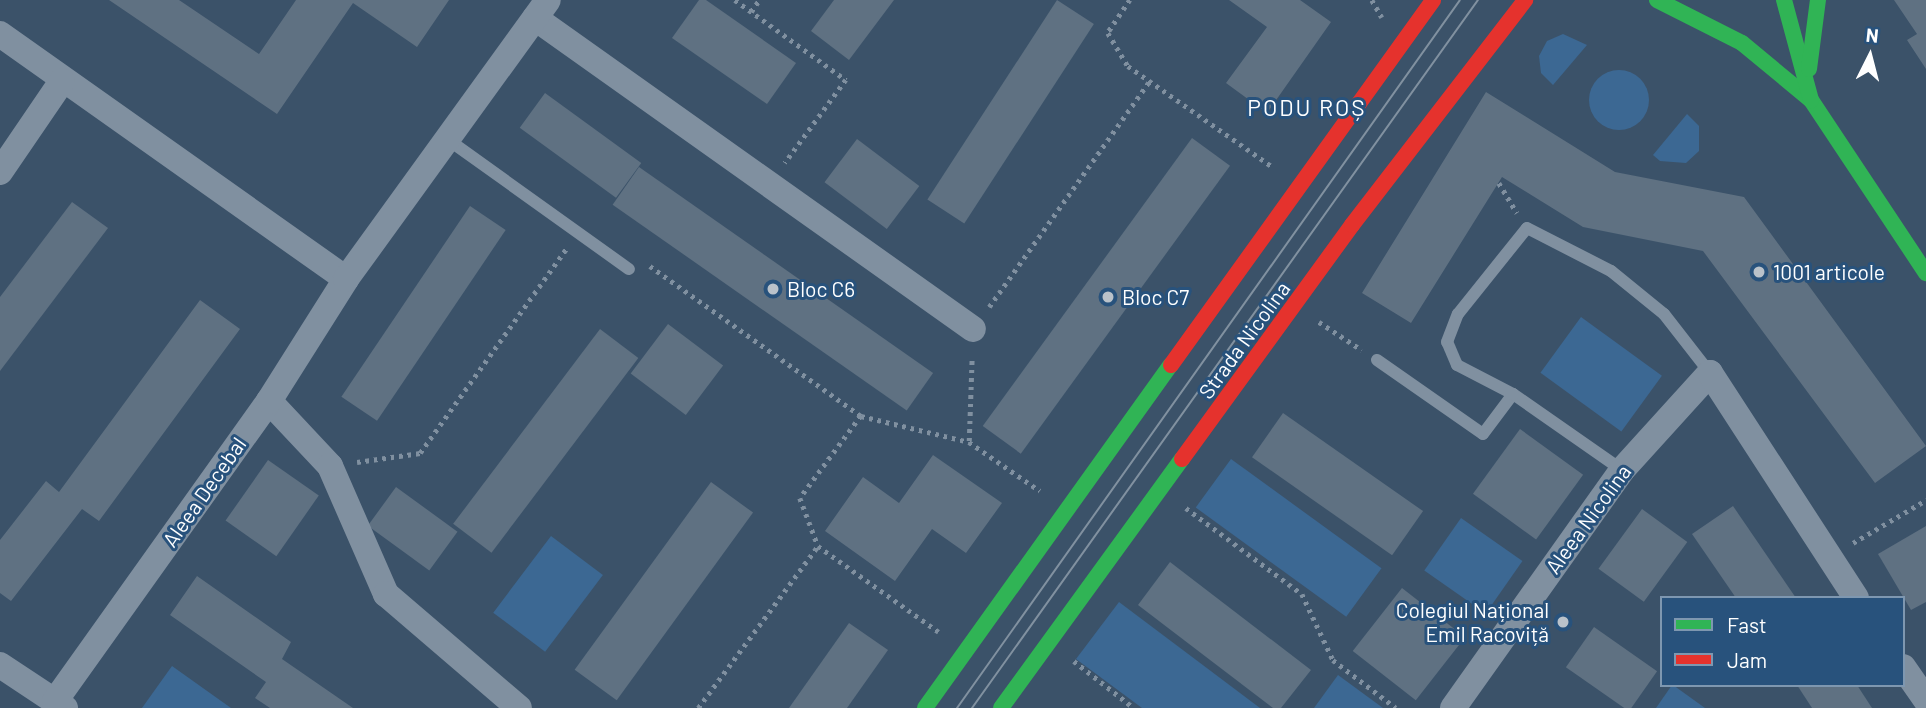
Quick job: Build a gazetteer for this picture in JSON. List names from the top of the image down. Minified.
{"streets":{"main road":["Strada Nicolina"],"street":["Aleea Decebal","Aleea Nicolina"]},"districts":["PODU ROȘ"],"places":["1001 articole","Bloc C6","Bloc C7","Colegiul Național Emil Racoviță"],"legend":["Fast","Jam"],"north":"top"}
